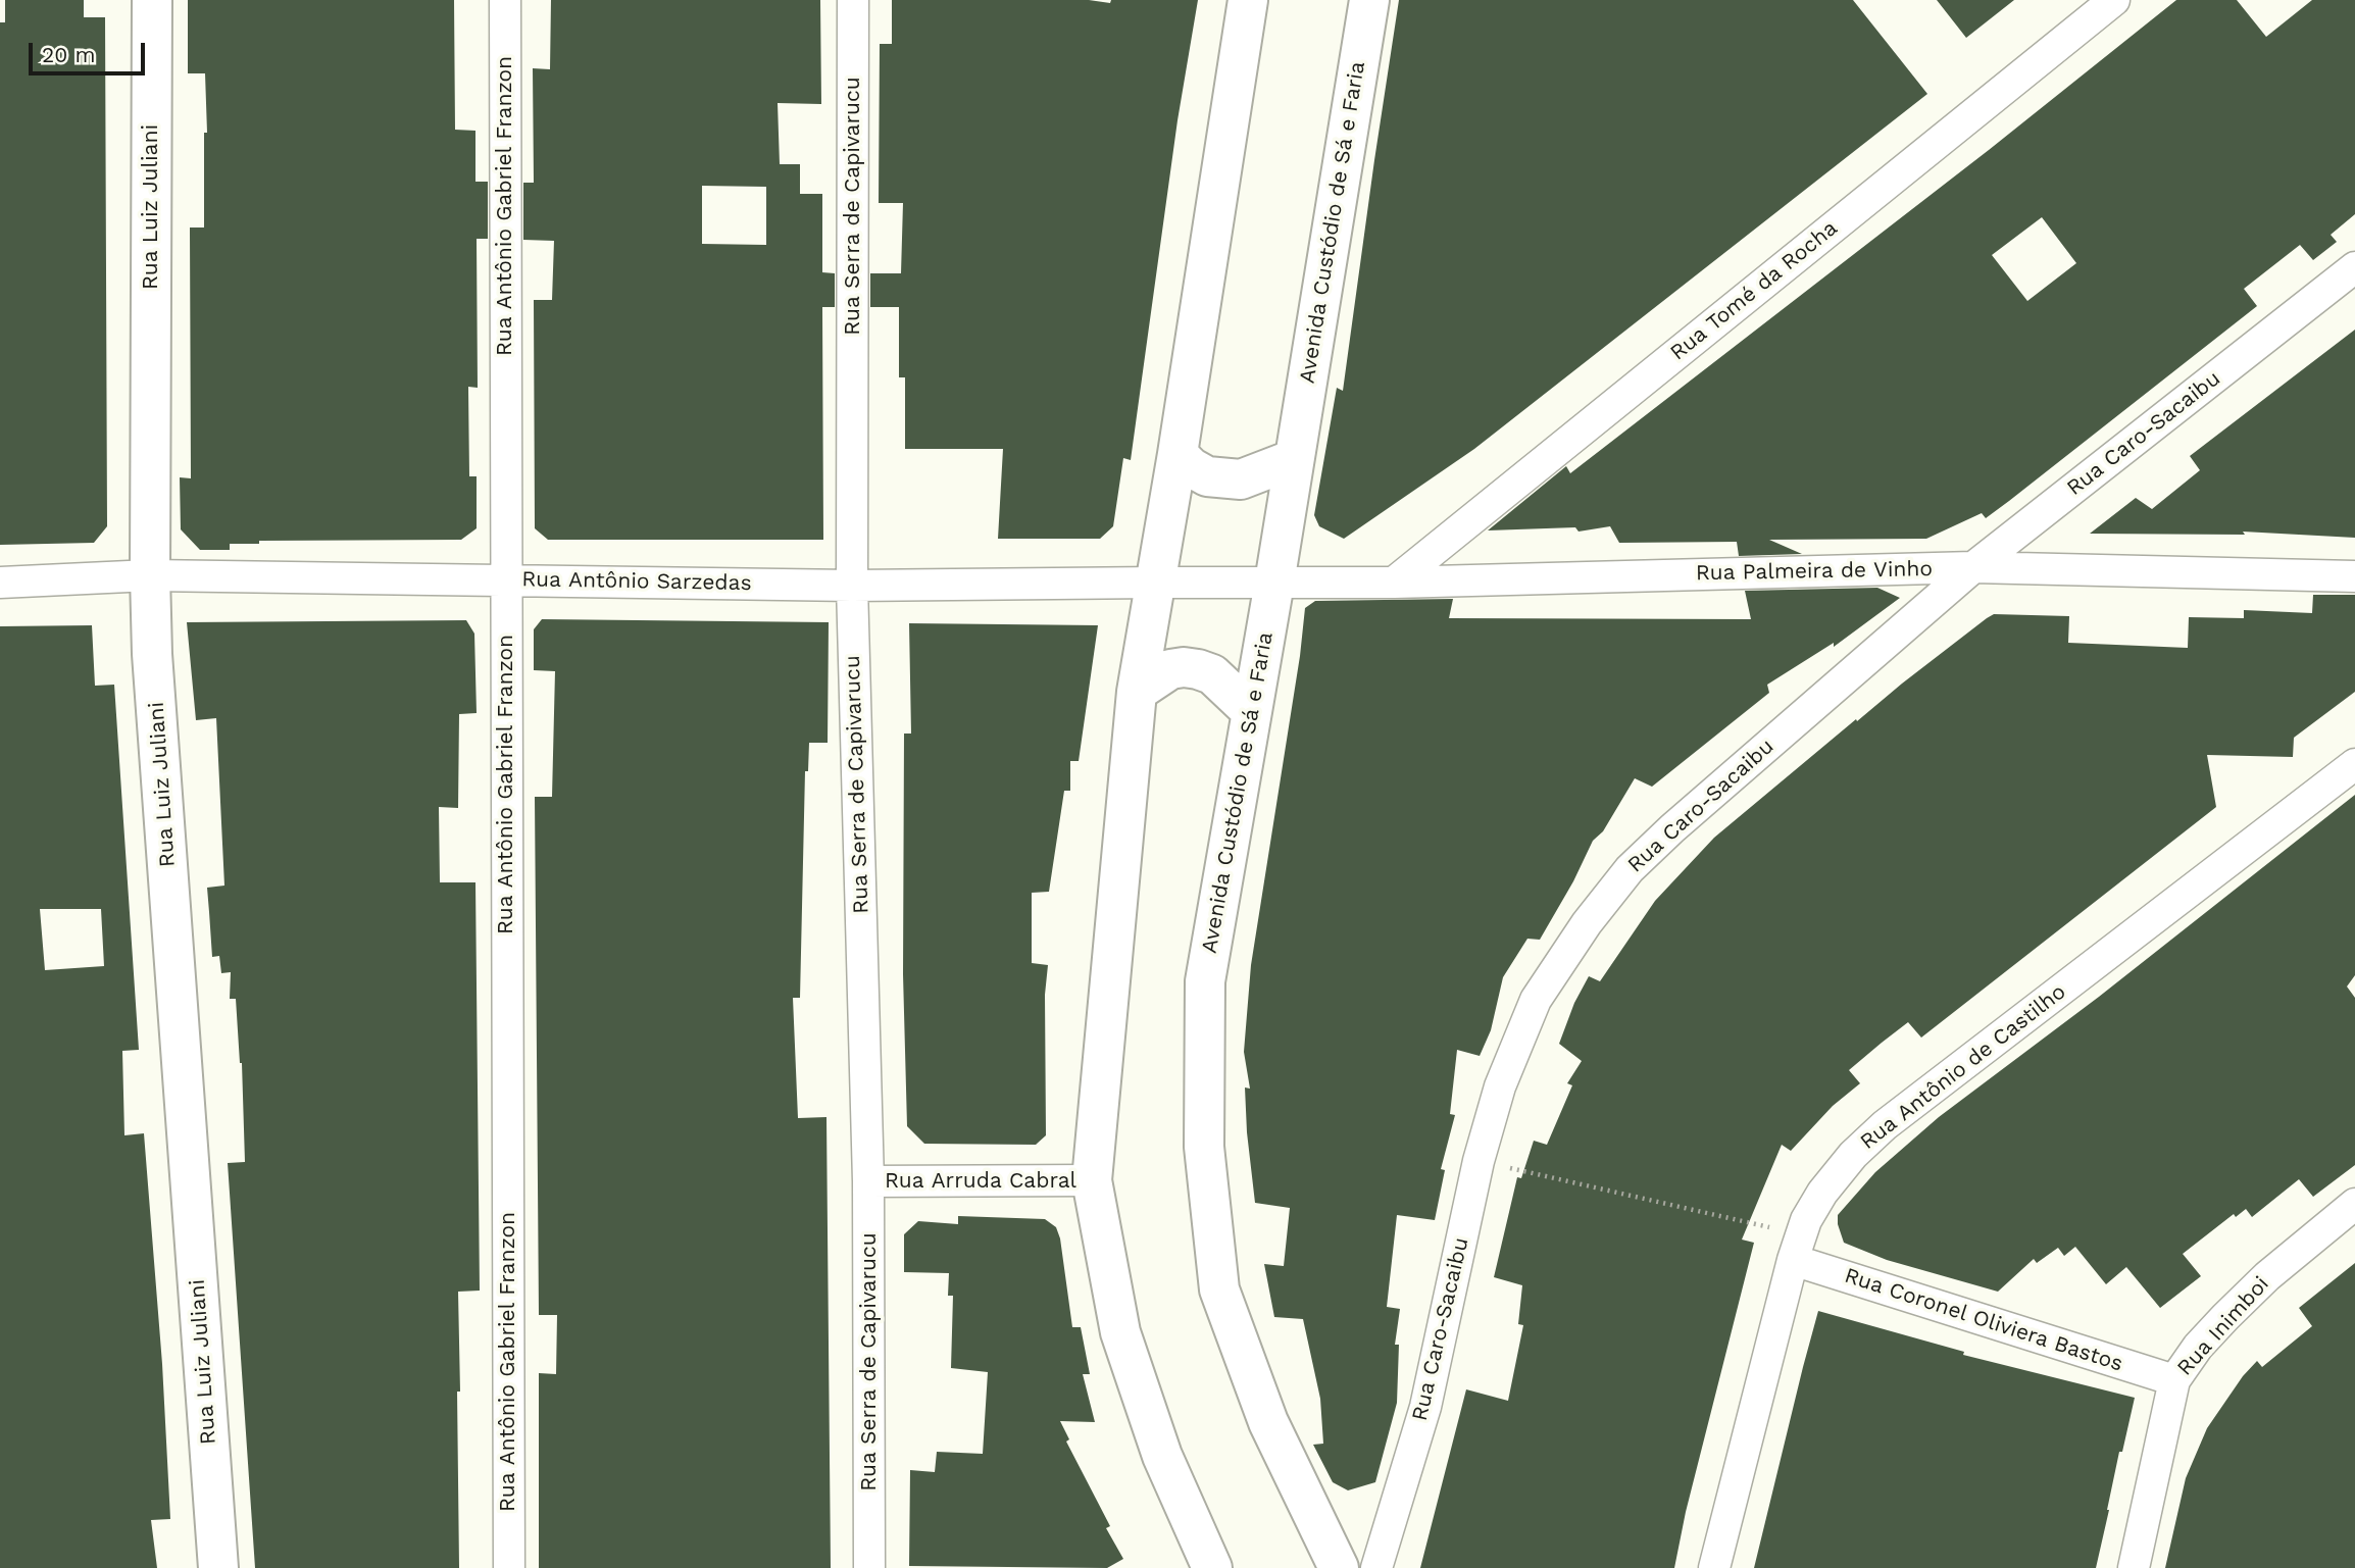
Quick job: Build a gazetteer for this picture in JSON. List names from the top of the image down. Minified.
{"streets":{"street":["Rua Antônio Gabriel Franzon","Rua Serra de Capivarucu","Rua Luiz Juliani","Avenida Custódio de Sá e Faria","Rua Tomé da Rocha","Rua Caro-Sacaibu","Rua Palmeira de Vinho","Rua Antônio Sarzedas","Rua Antônio de Castilho","Rua Arruda Cabral","Rua Coronel Oliviera Bastos","Rua Inimboi"]},"crossings":[["Rua Antônio Gabriel Franzon","Rua Antônio Sarzedas"],["Rua Serra de Capivarucu","Rua Antônio Sarzedas"],["Rua Serra de Capivarucu","Rua Arruda Cabral"],["Rua Luiz Juliani","Rua Antônio Sarzedas"],["Avenida Custódio de Sá e Faria","Rua Palmeira de Vinho"],["Avenida Custódio de Sá e Faria","Rua Antônio Sarzedas"],["Rua Tomé da Rocha","Rua Palmeira de Vinho"],["Rua Caro-Sacaibu","Rua Palmeira de Vinho"],["Rua Palmeira de Vinho","Rua Antônio Sarzedas"],["Rua Antônio de Castilho","Rua Coronel Oliviera Bastos"],["Rua Coronel Oliviera Bastos","Rua Inimboi"]],"scale_bar":"20 m"}
